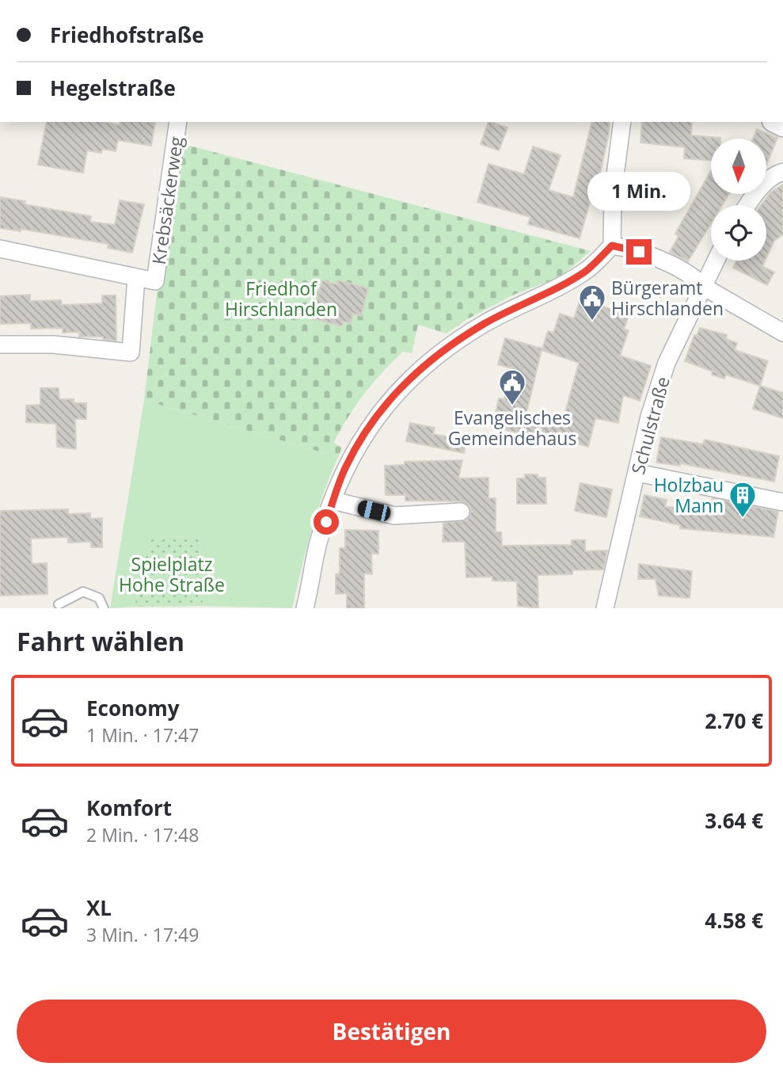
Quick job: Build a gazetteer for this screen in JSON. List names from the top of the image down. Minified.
{"streets":{"street":["Krebsäckerweg","Schulstraße"]},"parks":["Friedhof Hirschlanden","Spielplatz Hohe Straße"],"places":{"public building":["Bürgeramt Hirschlanden","Evangelisches Gemeindehaus"],"building":["Holzbau Mann"]},"north":"bottom","page":{"banner":["Friedhofstraße","Hegelstraße"],"bubble":"1 Min.","heading":"Fahrt wählen","list":[{"name":"Economy","note":"1 Min. · 17:47","value":"2.70 €"},{"name":"Komfort","note":"2 Min. · 17:48","value":"3.64 €"},{"name":"XL","note":"3 Min. · 17:49","value":"4.58 €"}],"buttons":"Bestätigen"}}
